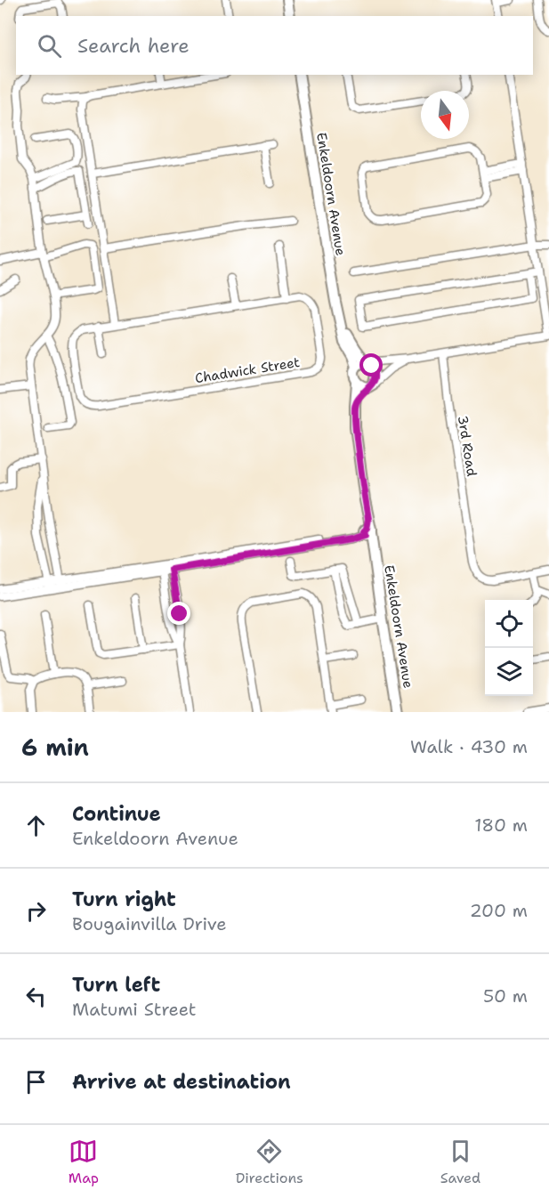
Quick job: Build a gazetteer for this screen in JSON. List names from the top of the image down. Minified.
{"streets":{"street":["Enkeldoorn Avenue","Chadwick Street","3rd Road"]},"north":"bottom","page":{"search":"Search here","heading":["6 min","Walk · 430 m"],"list":[["Continue","Enkeldoorn Avenue","180 m"],["Turn right","Bougainvilla Drive","200 m"],["Turn left","Matumi Street","50 m"],"Arrive at destination"],"nav":["Map","Directions","Saved"]}}
